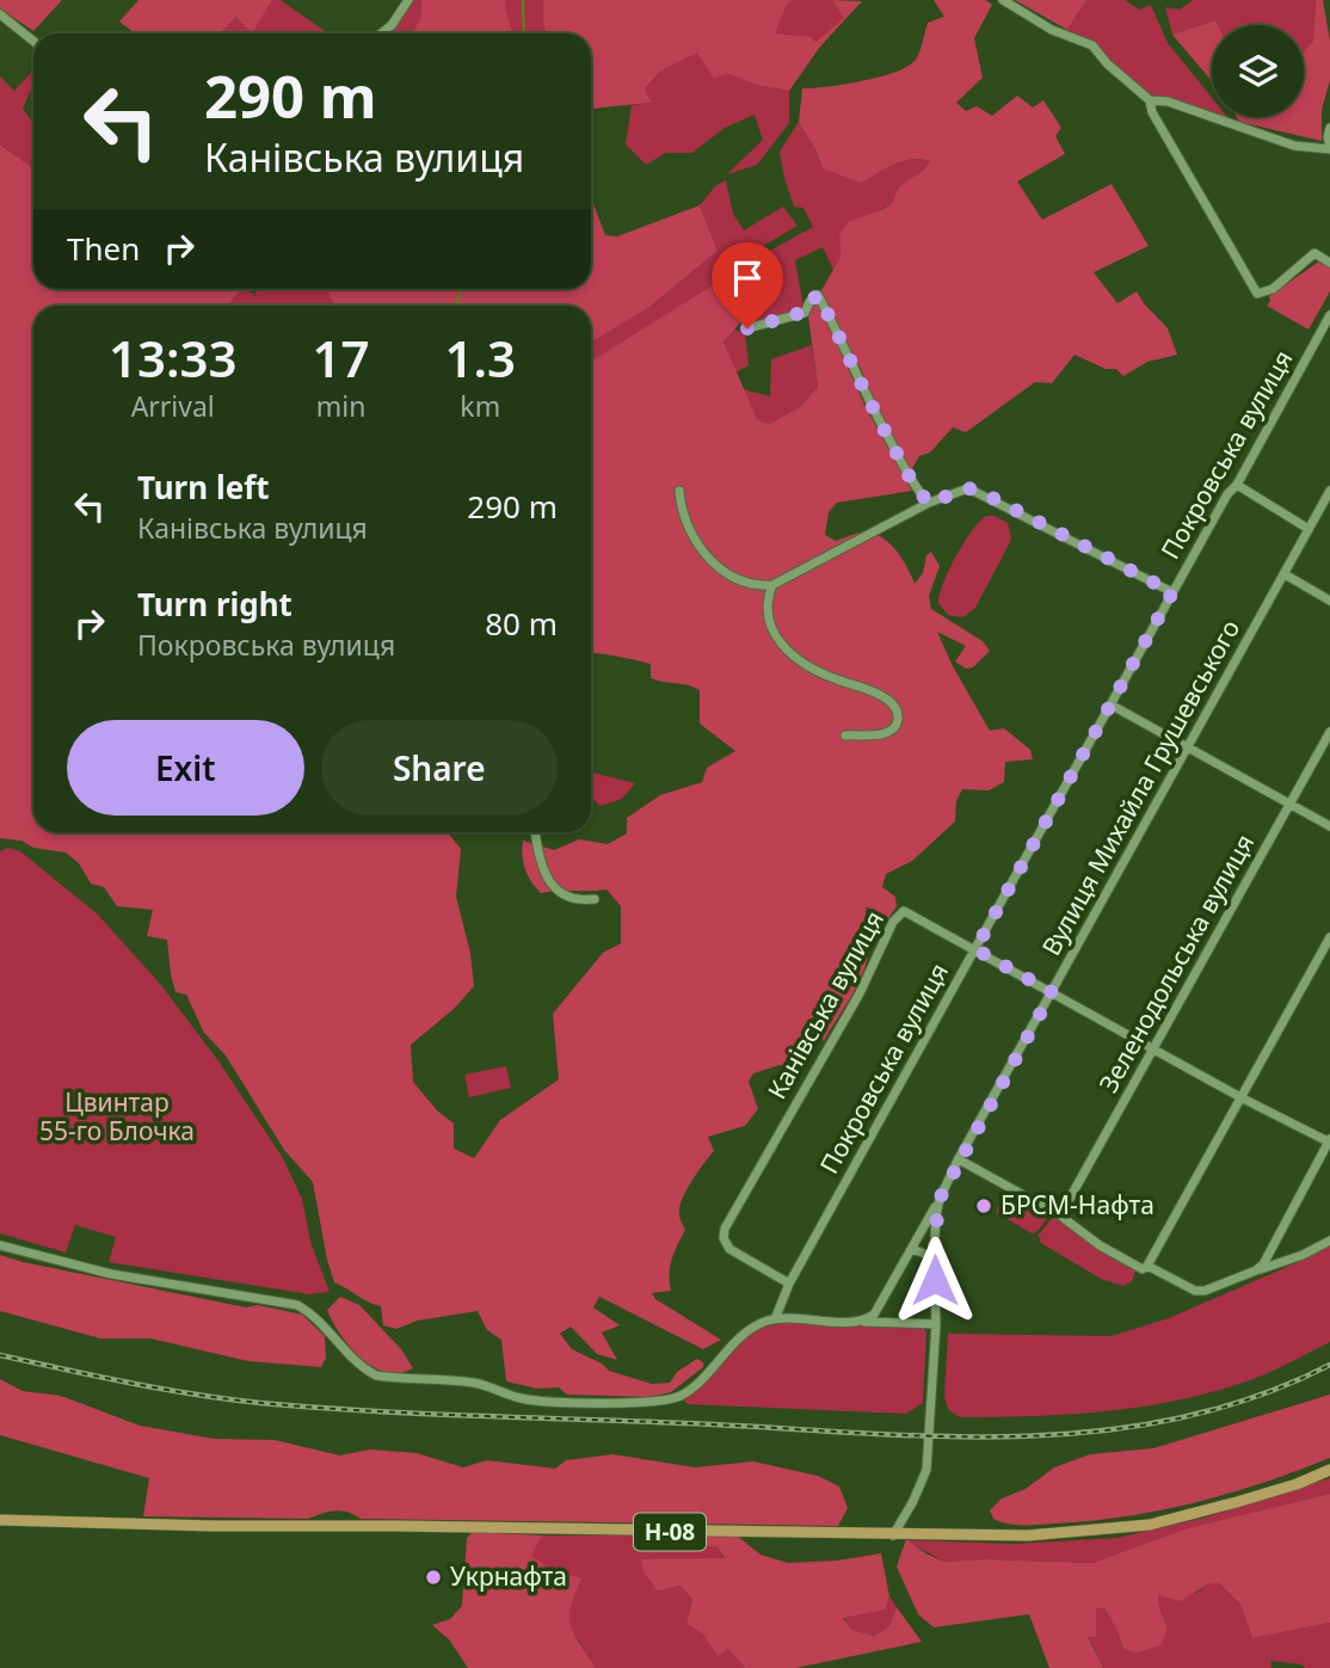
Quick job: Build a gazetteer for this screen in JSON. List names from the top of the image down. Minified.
{"streets":{"main road":["Н-08"],"street":["Покровська вулиця","Вулиця Михайла Грушевського","Зеленодольська вулиця","Канівська вулиця"]},"crossings":[["Покровська вулиця","Канівська вулиця"],["Вулиця Михайла Грушевського","Канівська вулиця"],["Вулиця Михайла Грушевського","Н-08"],["Зеленодольська вулиця","Канівська вулиця"]],"parks":["Цвинтар 55-го Блочка"],"places":["БРСМ-Нафта","Укрнафта"],"page":{"turn":["290 m","Канівська вулиця"],"then":"Then","eta":["13:33","Arrival","17","min","1.3","km"],"list":[{"name":"Turn left","note":"Канівська вулиця","value":"290 m"},{"name":"Turn right","note":"Покровська вулиця","value":"80 m"}],"buttons":["Exit","Share"]}}
